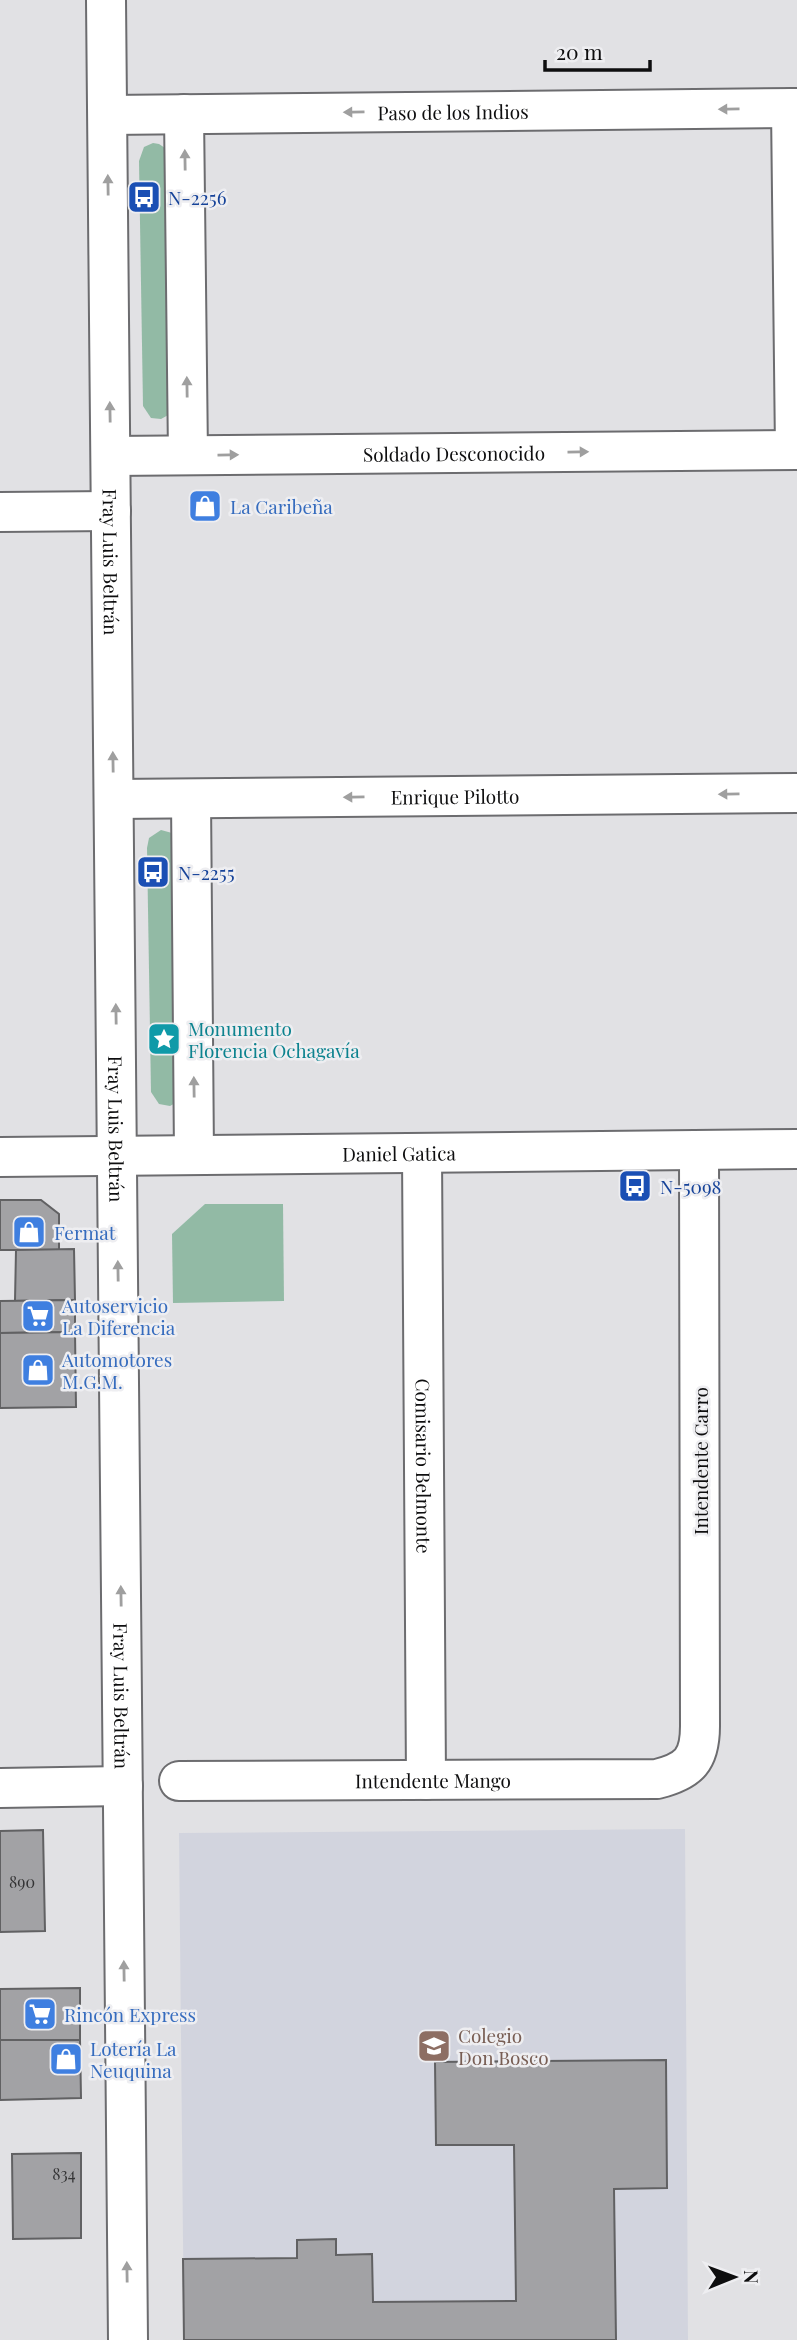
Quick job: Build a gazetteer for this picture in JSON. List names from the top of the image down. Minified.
{"streets":{"street":["Paso de los Indios","Soldado Desconocido","Fray Luis Beltrán","Enrique Pilotto","Daniel Gatica","Intendente Carro","Comisario Belmonte","Intendente Mango"]},"crossings":[["Paso de los Indios","Fray Luis Beltrán"],["Soldado Desconocido","Fray Luis Beltrán"],["Fray Luis Beltrán","Enrique Pilotto"],["Fray Luis Beltrán","Daniel Gatica"],["Daniel Gatica","Intendente Carro"],["Daniel Gatica","Comisario Belmonte"],["Intendente Carro","Intendente Mango"],["Comisario Belmonte","Intendente Mango"]],"one_way":["Paso de los Indios","Soldado Desconocido","Enrique Pilotto"],"places":{"bus stop":["N-2256","N-2255","N-5098"],"shop":["La Caribeña","Fermat","Automotores M.G.M.","Lotería La Neuquina"],"place":["Monumento Florencia Ochagavía"],"supermarket":["Autoservicio La Diferencia","Rincón Express"],"school or university":["Colegio Don Bosco"]},"house_numbers":["890","834"],"scale_bar":"20 m","north":"right"}
